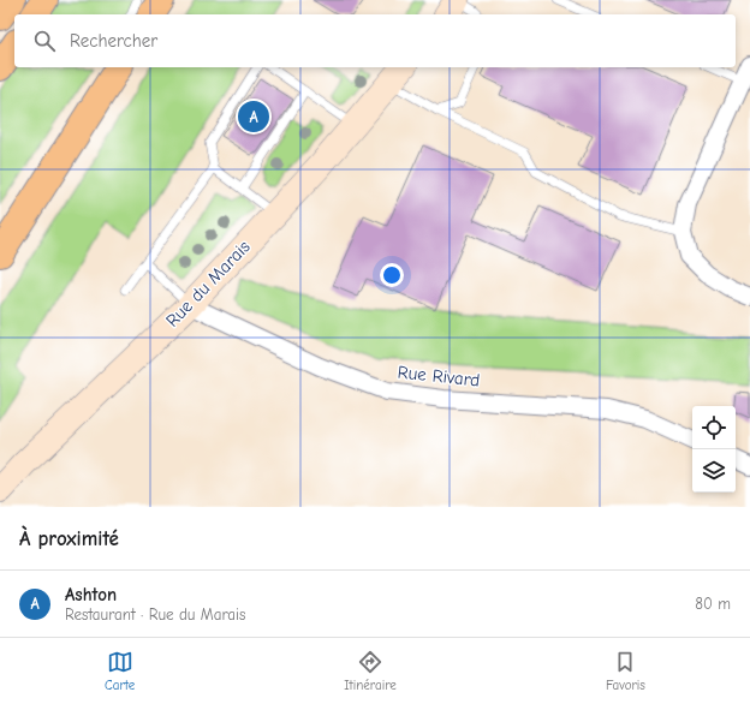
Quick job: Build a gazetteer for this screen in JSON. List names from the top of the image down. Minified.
{"streets":{"street":["Rue du Marais","Rue Rivard"]},"crossings":[["Rue du Marais","Rue Rivard"]],"page":{"search":"Rechercher","pins":"A","heading":"À proximité","list":[{"mark":"A","name":"Ashton","note":"Restaurant · Rue du Marais","value":"80 m"}],"nav":["Carte","Itinéraire","Favoris"]}}
